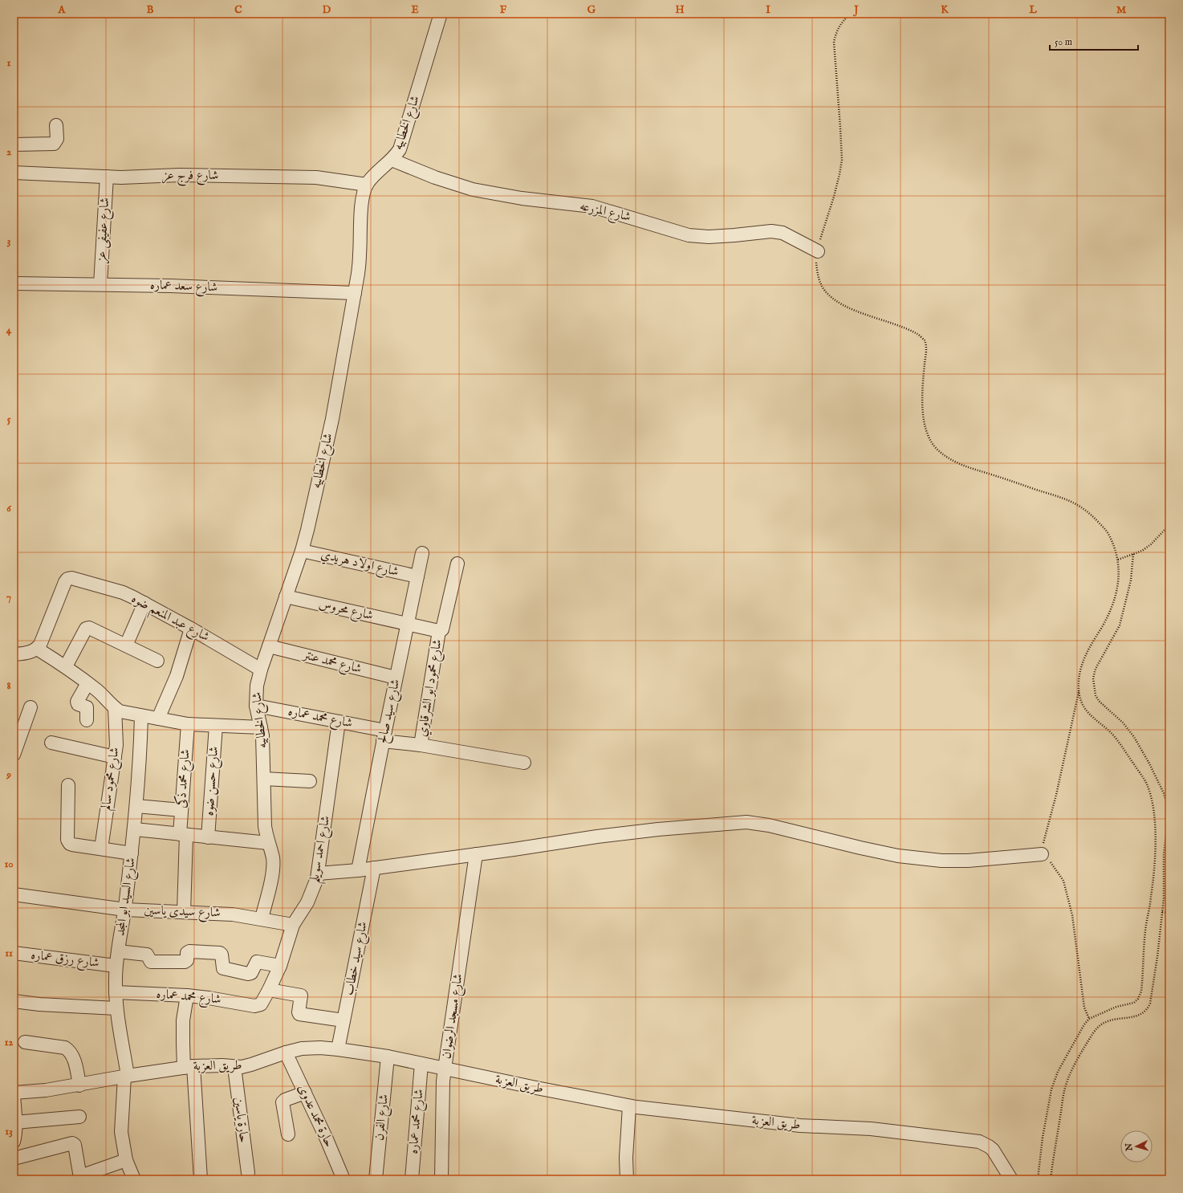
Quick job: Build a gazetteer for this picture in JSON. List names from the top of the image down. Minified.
{"streets":{"street":["شارع الخطابيه","شارع فرج عز","شارع المزرعه","شارع عفيفى عز","شارع سعد عماره","شارع اولاد هريدي","شارع محروس","شارع عبد المنعم ضوه","شارع محمد عنتر","شارع محمود ابو الشرقاوي","شارع سيد صالح","شارع محمد عماره","شارع محمود سالم","شارع محمد ذكى","شارع حسن ضوه","شارع احمد سويلم","شارع السيد ابو المجد","شارع سيدى ياسين","شارع سيد خطاب","شارع رزق عماره","شارع مسجد الرضوان","طريق العزبة","حارة محمد عدوى","شارع الفرن","حارة ياسين"]},"crossings":[["شارع الخطابيه","شارع فرج عز"],["شارع الخطابيه","شارع المزرعه"],["شارع الخطابيه","شارع سعد عماره"],["شارع الخطابيه","شارع اولاد هريدي"],["شارع الخطابيه","شارع محروس"],["شارع الخطابيه","شارع عبد المنعم ضوه"],["شارع الخطابيه","شارع محمد عنتر"],["شارع الخطابيه","شارع محمد عماره"],["شارع الخطابيه","شارع سيدى ياسين"],["شارع فرج عز","شارع عفيفى عز"],["شارع عفيفى عز","شارع سعد عماره"],["شارع اولاد هريدي","شارع سيد صالح"],["شارع محروس","شارع محمود ابو الشرقاوي"],["شارع محروس","شارع سيد صالح"],["شارع محمد عنتر","شارع سيد صالح"],["شارع محمود ابو الشرقاوي","شارع محمد عماره"],["شارع سيد صالح","شارع محمد عماره"],["شارع محمد عماره","شارع احمد سويلم"],["شارع محمد عماره","شارع السيد ابو المجد"],["شارع محمد عماره","طريق العزبة"],["شارع محمد ذكى","شارع سيدى ياسين"],["شارع احمد سويلم","شارع سيدى ياسين"],["شارع السيد ابو المجد","شارع سيدى ياسين"],["شارع السيد ابو المجد","شارع رزق عماره"],["شارع السيد ابو المجد","طريق العزبة"],["شارع سيد خطاب","طريق العزبة"],["شارع مسجد الرضوان","طريق العزبة"],["طريق العزبة","حارة محمد عدوى"],["طريق العزبة","شارع الفرن"],["طريق العزبة","حارة ياسين"]],"scale_bar":"50 m","north":"left","grid":{"columns":["A","B","C","D","E","F","G","H","I","J","K","L","M"],"rows":["1","2","3","4","5","6","7","8","9","10","11","12","13"]}}
